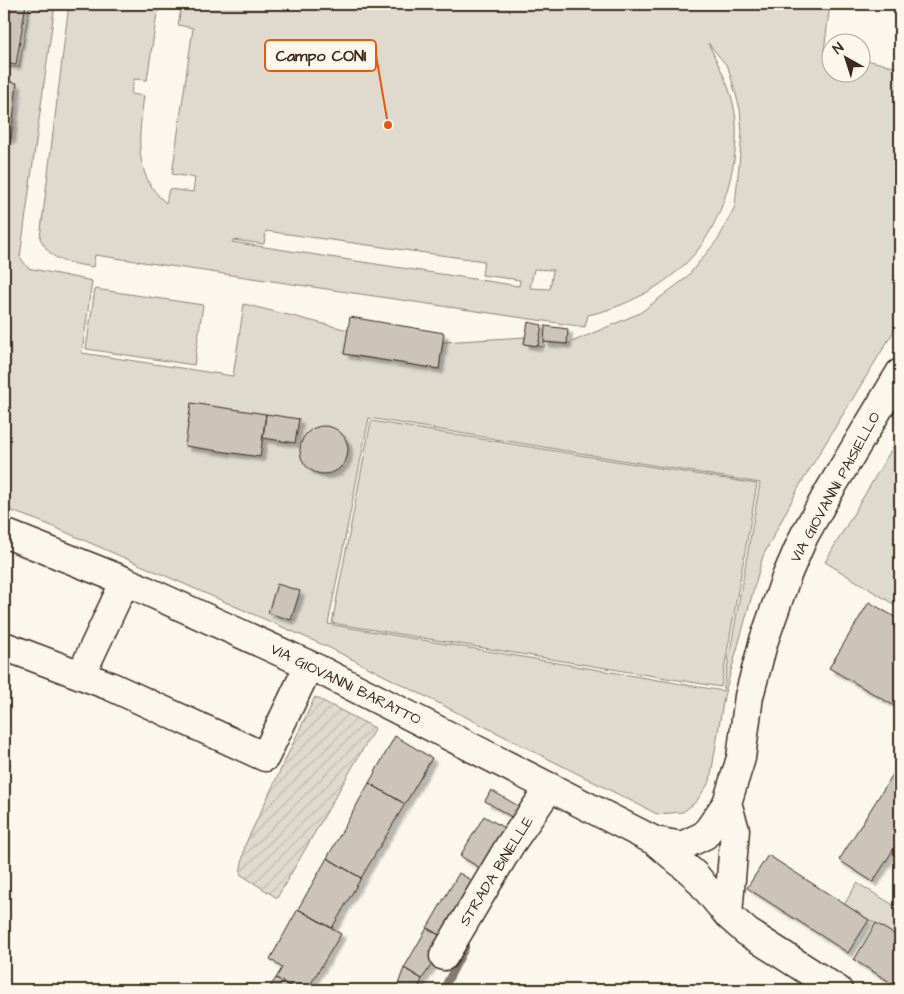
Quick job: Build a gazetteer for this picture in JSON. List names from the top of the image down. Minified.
{"streets":{"street":["VIA GIOVANNI PAISIELLO","VIA GIOVANNI BARATTO","STRADA BINELLE"]},"crossings":[["VIA GIOVANNI PAISIELLO","VIA GIOVANNI BARATTO"],["VIA GIOVANNI BARATTO","STRADA BINELLE"]],"places":["Campo CONI"],"north":"top left"}
